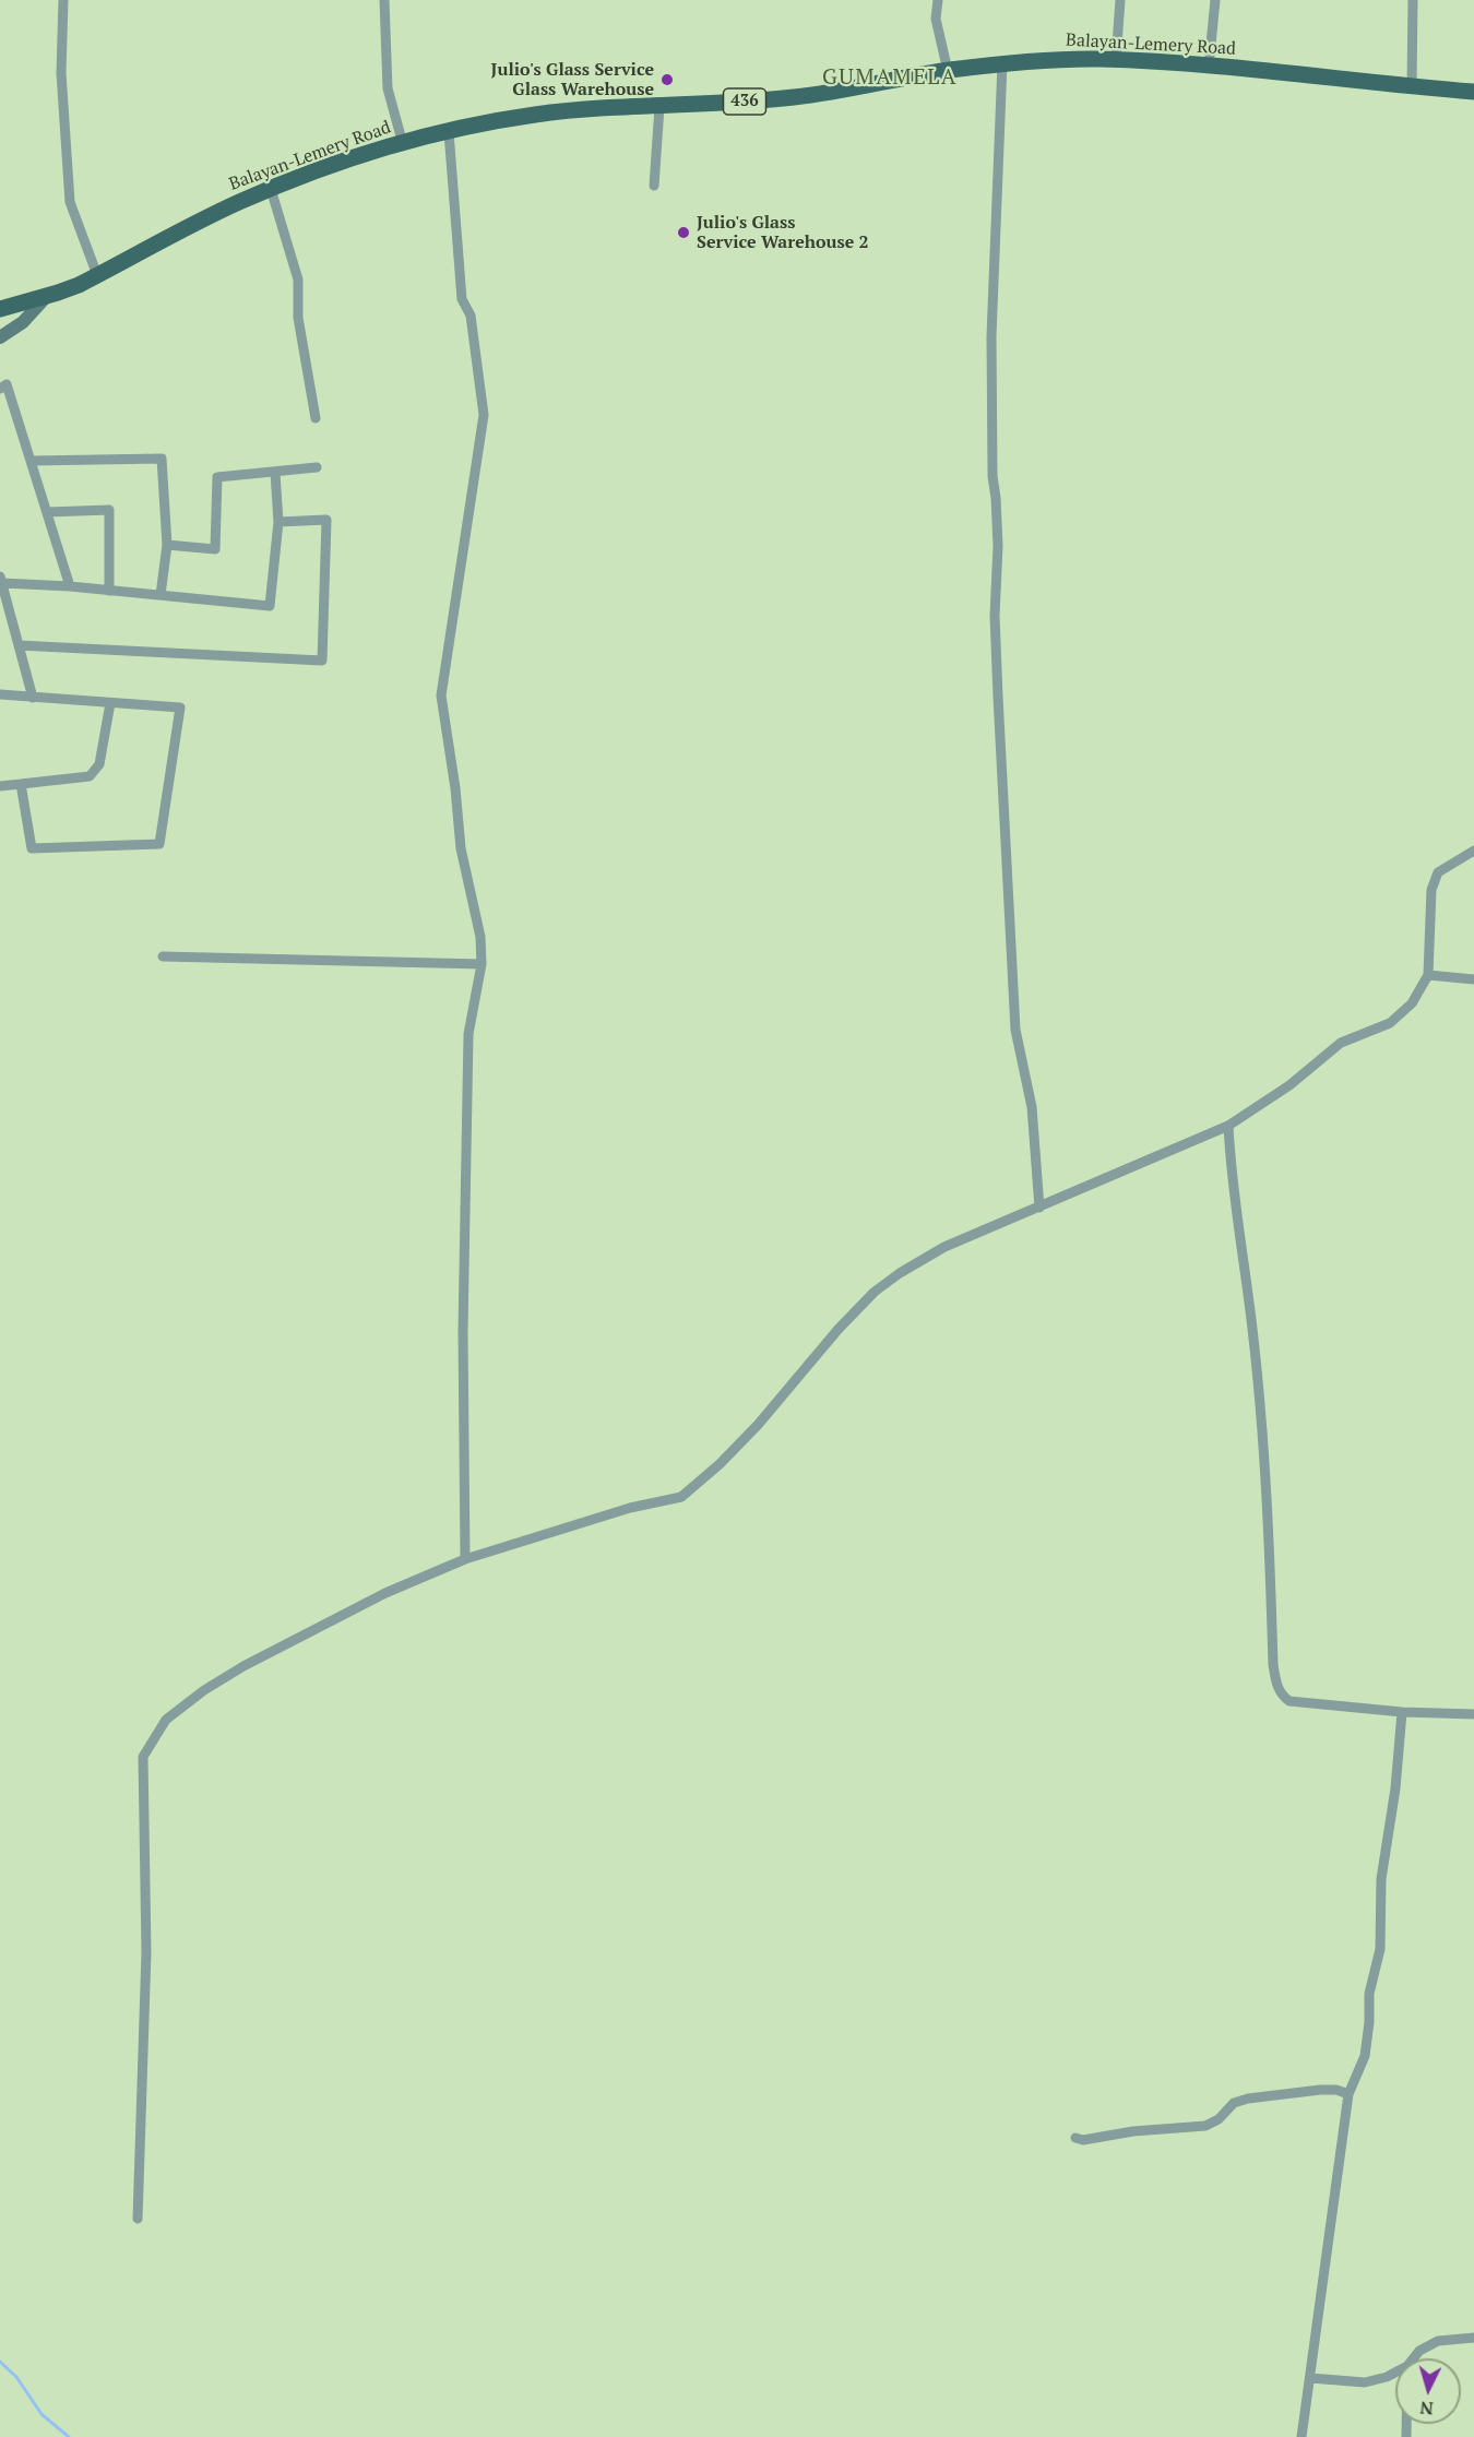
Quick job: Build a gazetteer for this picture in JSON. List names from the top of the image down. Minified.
{"streets":{"main road":["Balayan-Lemery Road","436"]},"crossings":[["Balayan-Lemery Road","436"]],"districts":["GUMAMELA"],"places":["Julio's Glass Service Glass Warehouse","Julio's Glass Service Warehouse 2"],"north":"bottom"}
